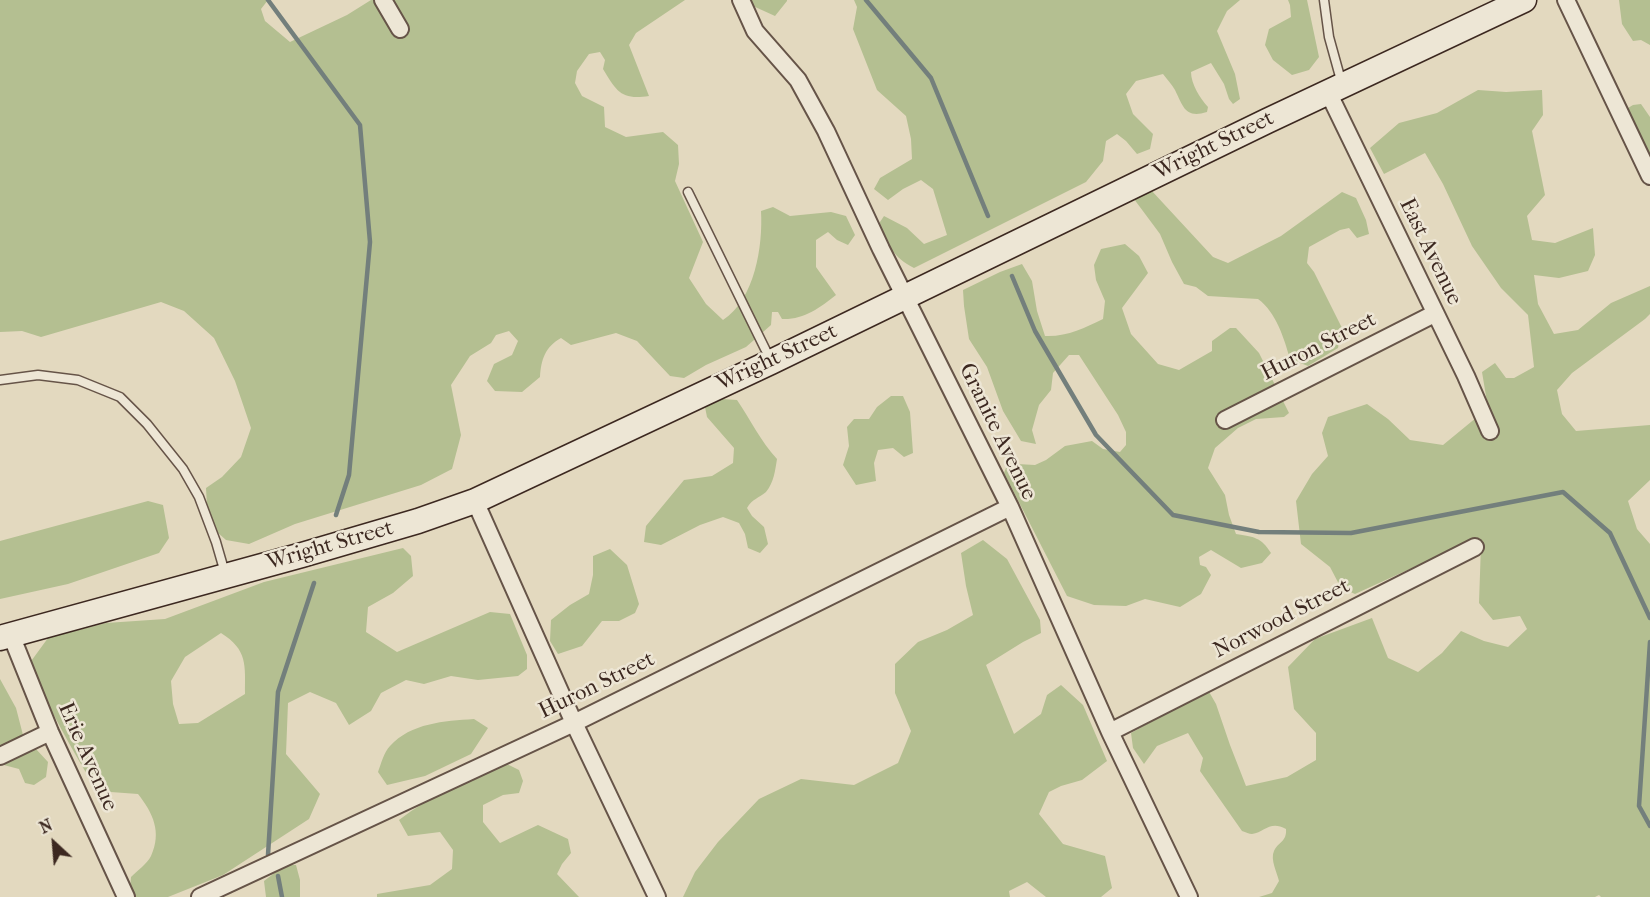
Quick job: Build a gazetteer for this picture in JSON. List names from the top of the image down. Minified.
{"streets":{"main road":["Wright Street"],"street":["East Avenue","Huron Street","Granite Avenue","Norwood Street","Erie Avenue"]},"crossings":[["Wright Street","East Avenue"],["Wright Street","Granite Avenue"],["Wright Street","Erie Avenue"],["East Avenue","Huron Street"],["Huron Street","Granite Avenue"],["Granite Avenue","Norwood Street"]],"north":"top left"}
